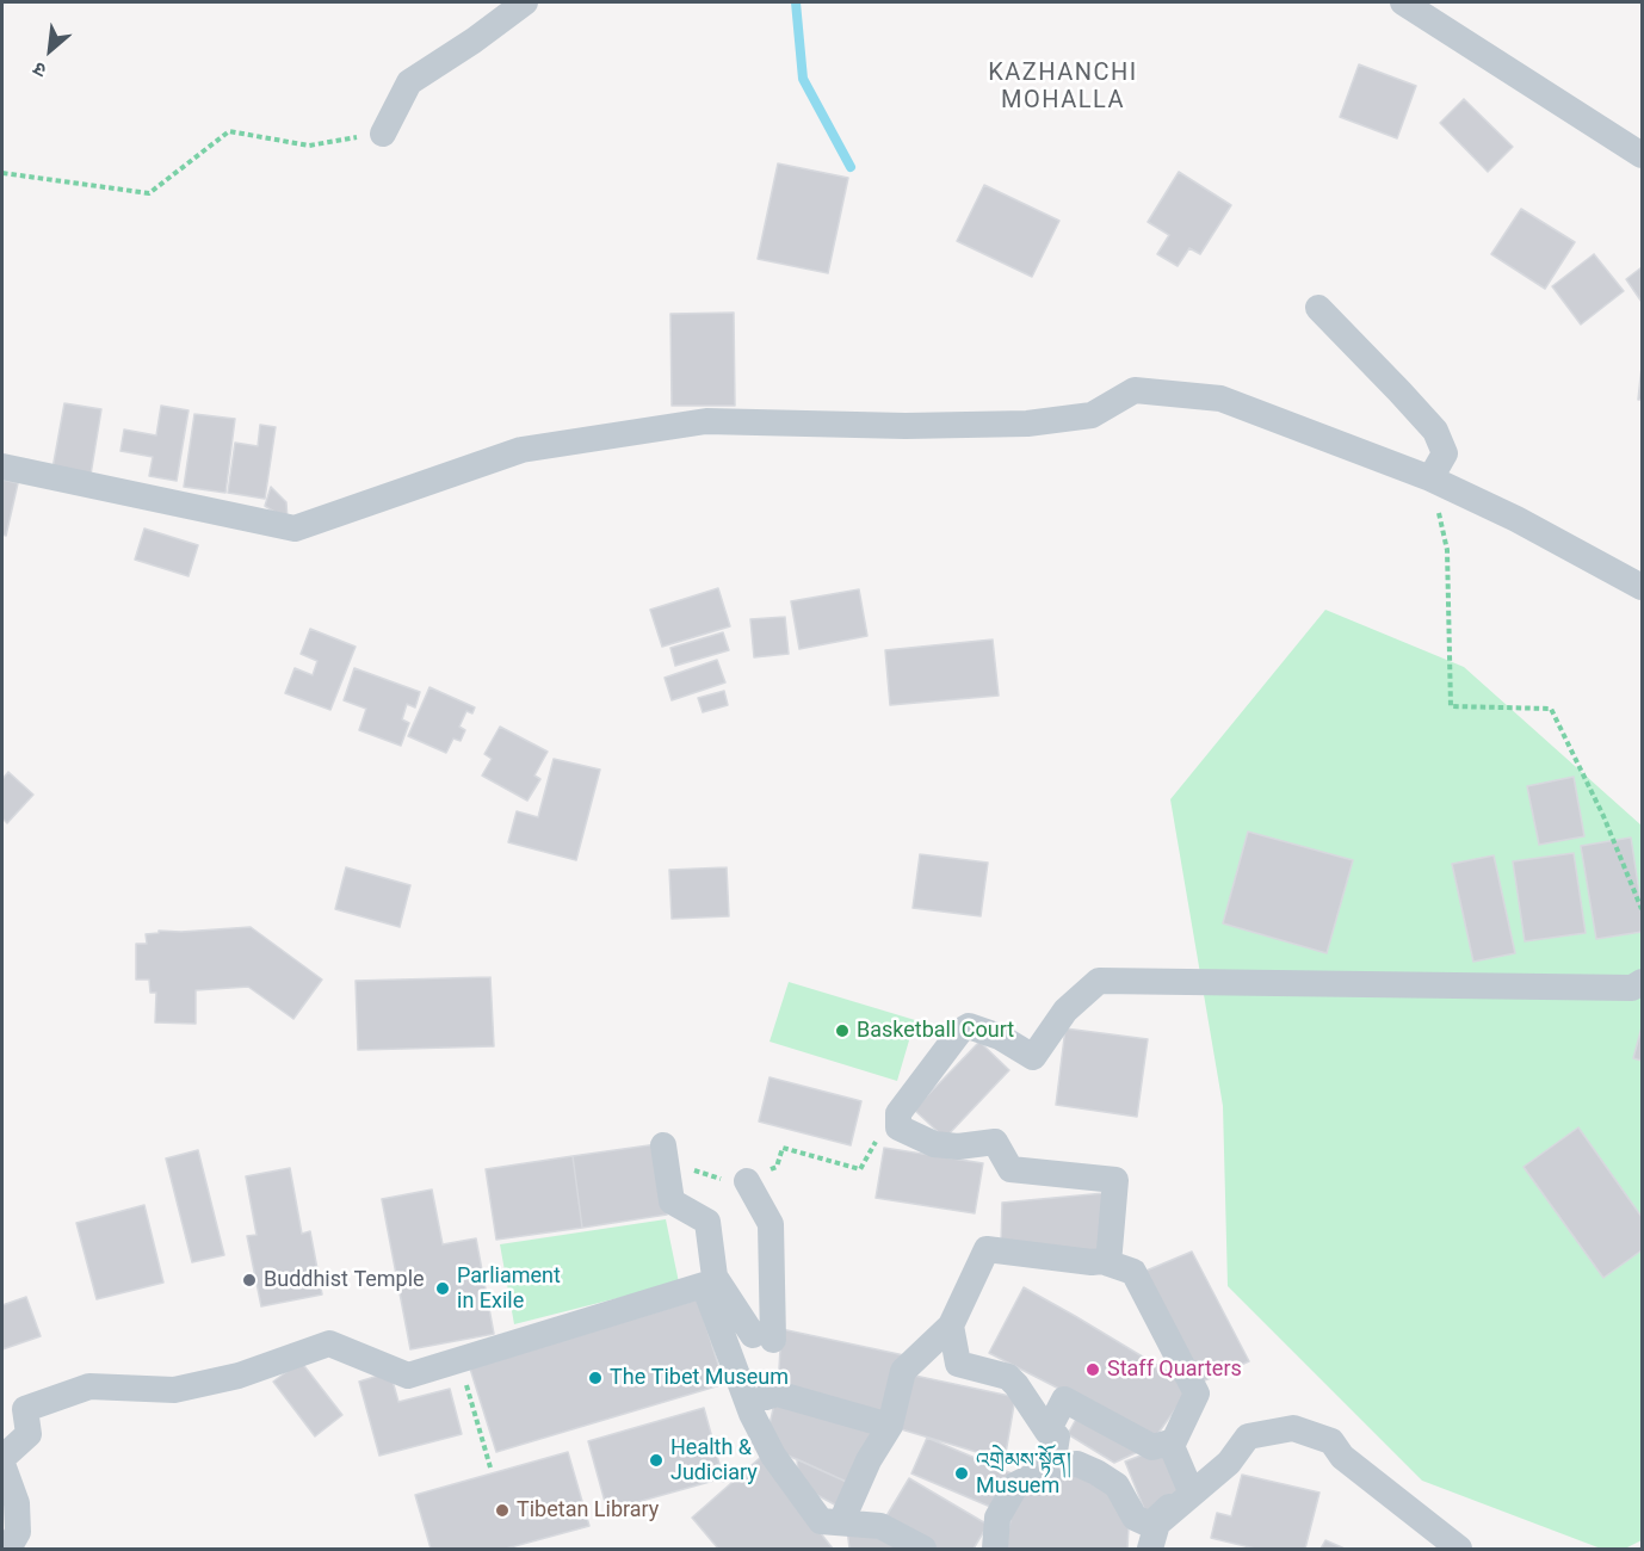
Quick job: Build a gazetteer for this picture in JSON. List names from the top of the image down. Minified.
{"districts":["KAZHANCHI MOHALLA"],"places":["Basketball Court","Buddhist Temple","Parliament in Exile","Staff Quarters","The Tibet Museum","Health & Judiciary","འགྲེམས་སྟོན། Musuem","Tibetan Library"],"north":"bottom left"}
